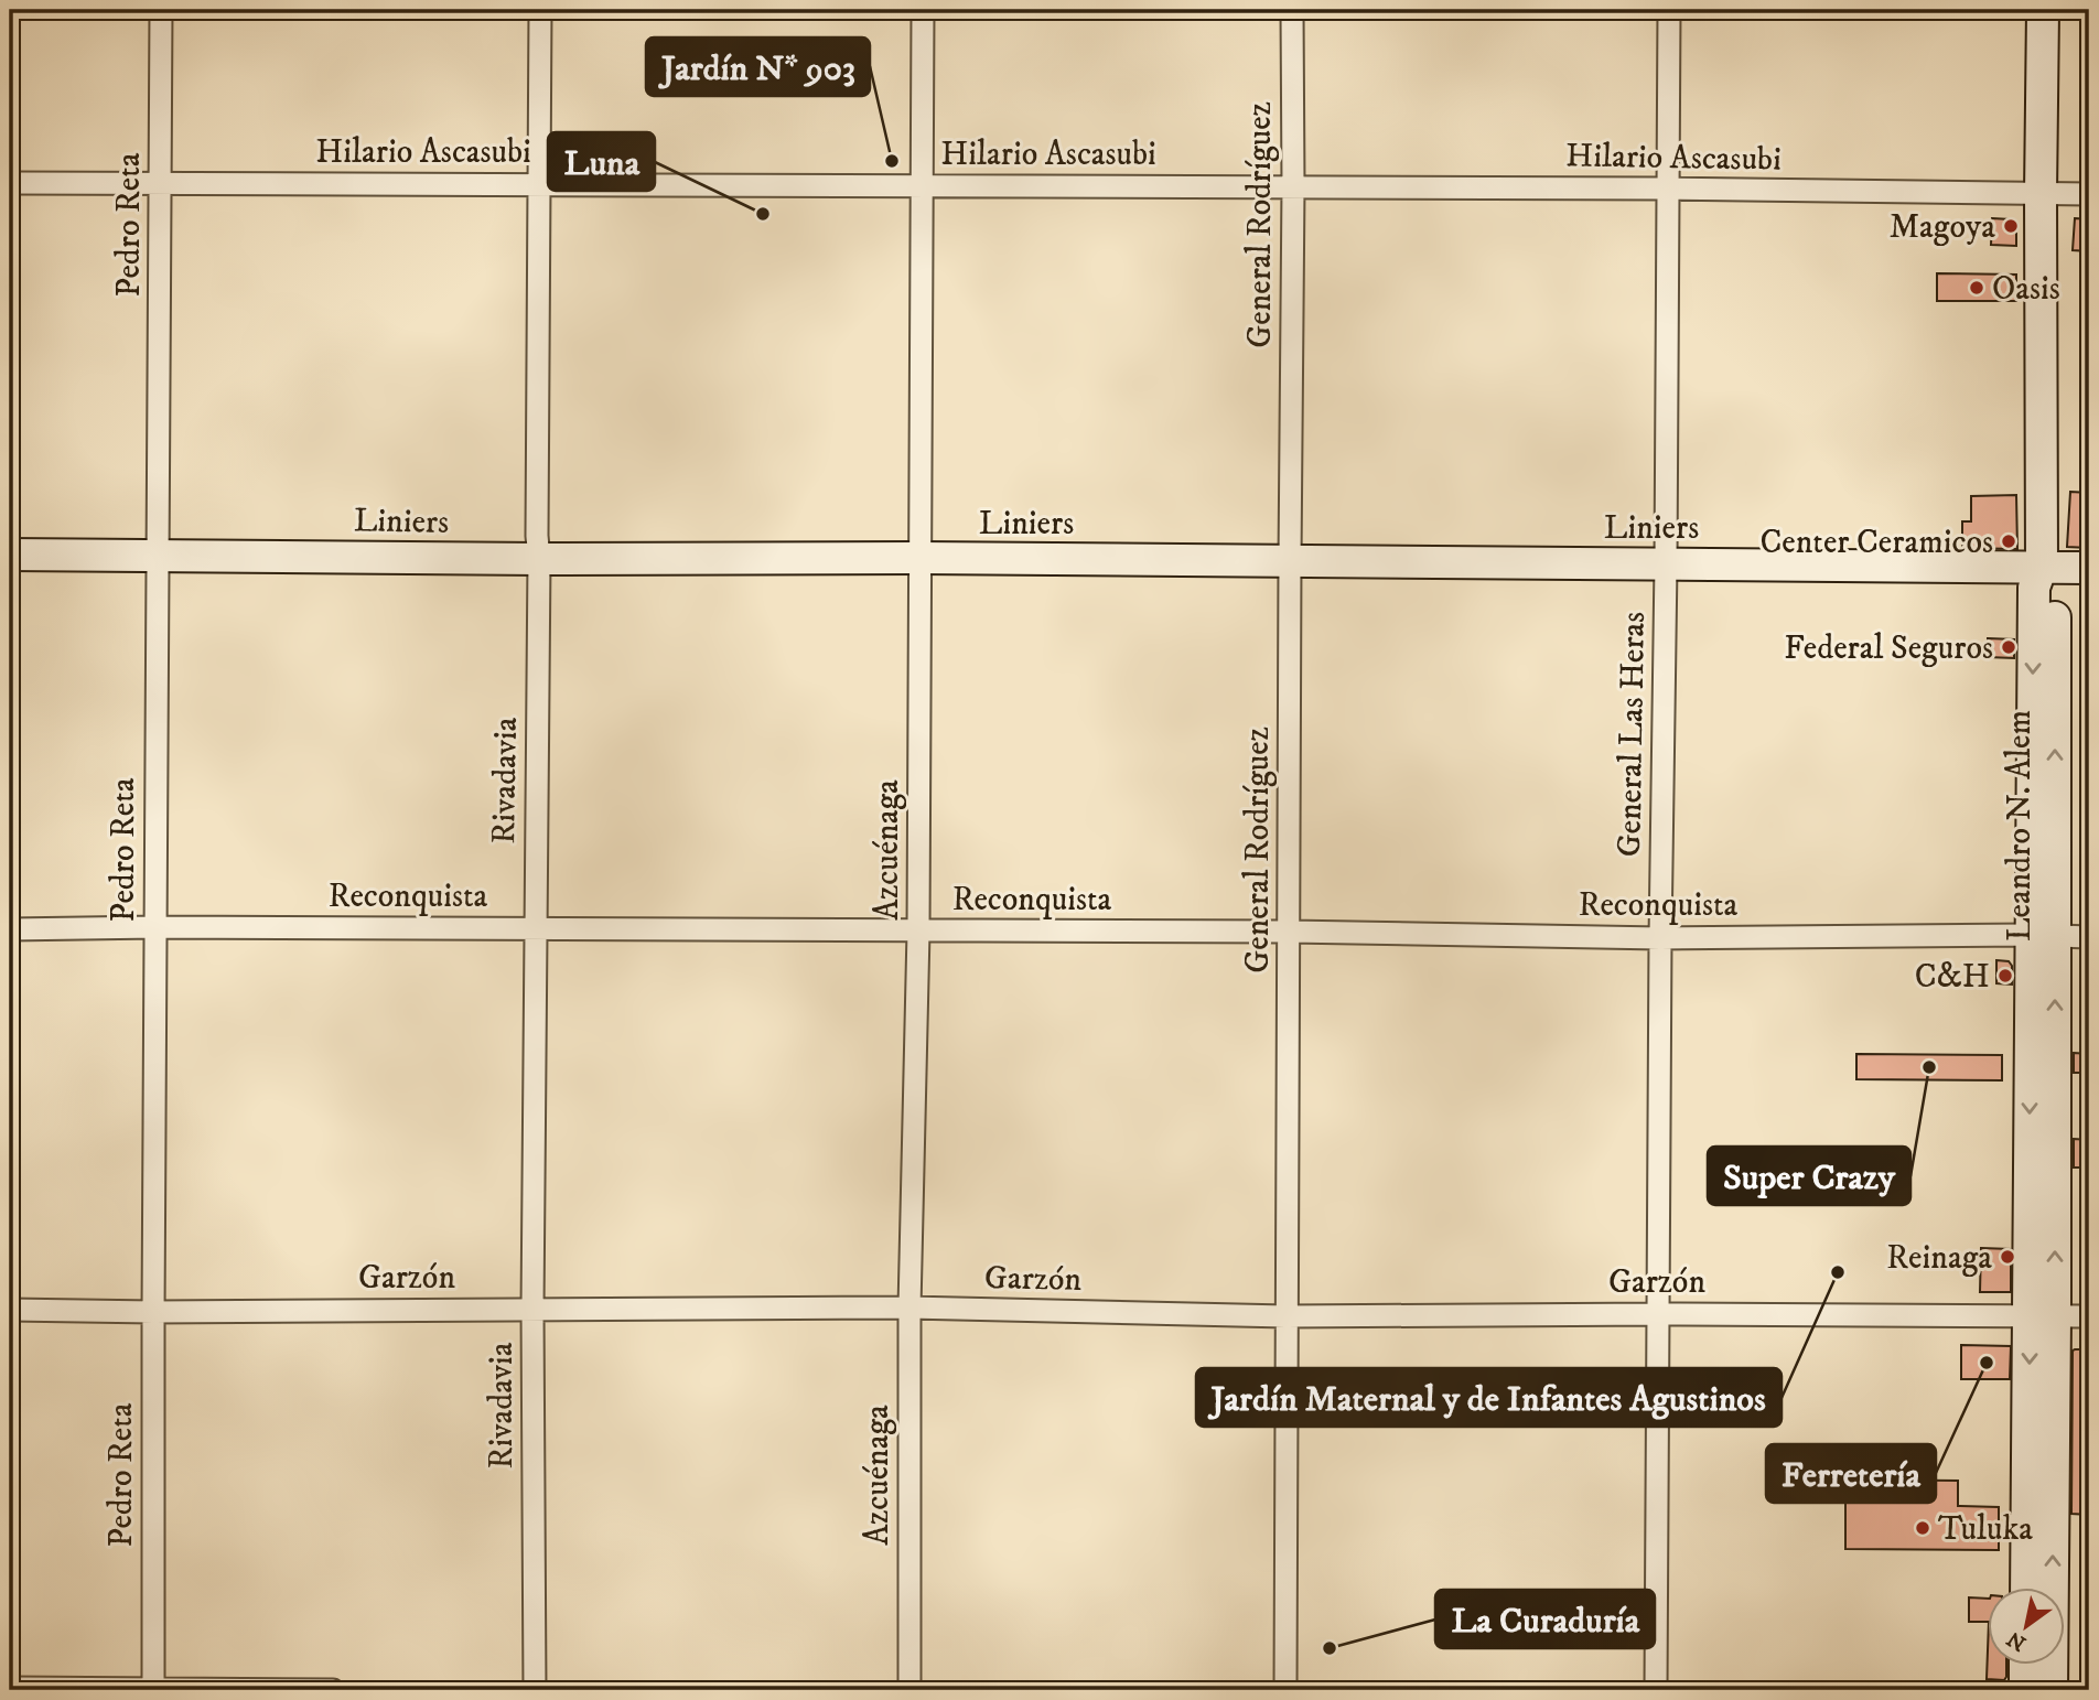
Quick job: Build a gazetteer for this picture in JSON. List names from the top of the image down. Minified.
{"streets":{"street":["Hilario Ascasubi","Pedro Reta","General Rodríguez","Liniers","General Las Heras","Rivadavia","Leandro N. Alem","Azcuénaga","Reconquista","Garzón"]},"crossings":[["Hilario Ascasubi","Pedro Reta"],["Hilario Ascasubi","General Rodríguez"],["Hilario Ascasubi","General Las Heras"],["Hilario Ascasubi","Rivadavia"],["Hilario Ascasubi","Leandro N. Alem"],["Hilario Ascasubi","Azcuénaga"],["Pedro Reta","Liniers"],["Pedro Reta","Reconquista"],["Pedro Reta","Garzón"],["General Rodríguez","Liniers"],["General Rodríguez","Reconquista"],["General Rodríguez","Garzón"],["Liniers","General Las Heras"],["Liniers","Rivadavia"],["Liniers","Leandro N. Alem"],["Liniers","Azcuénaga"],["General Las Heras","Reconquista"],["General Las Heras","Garzón"],["Rivadavia","Reconquista"],["Rivadavia","Garzón"],["Leandro N. Alem","Reconquista"],["Leandro N. Alem","Garzón"],["Azcuénaga","Reconquista"],["Azcuénaga","Garzón"]],"places":["Jardín N* 903","Luna","Magoya","Oasis","Center Ceramicos","Federal Seguros","C&H","Super Crazy","Reinaga","Jardín Maternal y de Infantes Agustinos","Ferretería","Tuluka","La Curaduría"],"north":"bottom left"}
